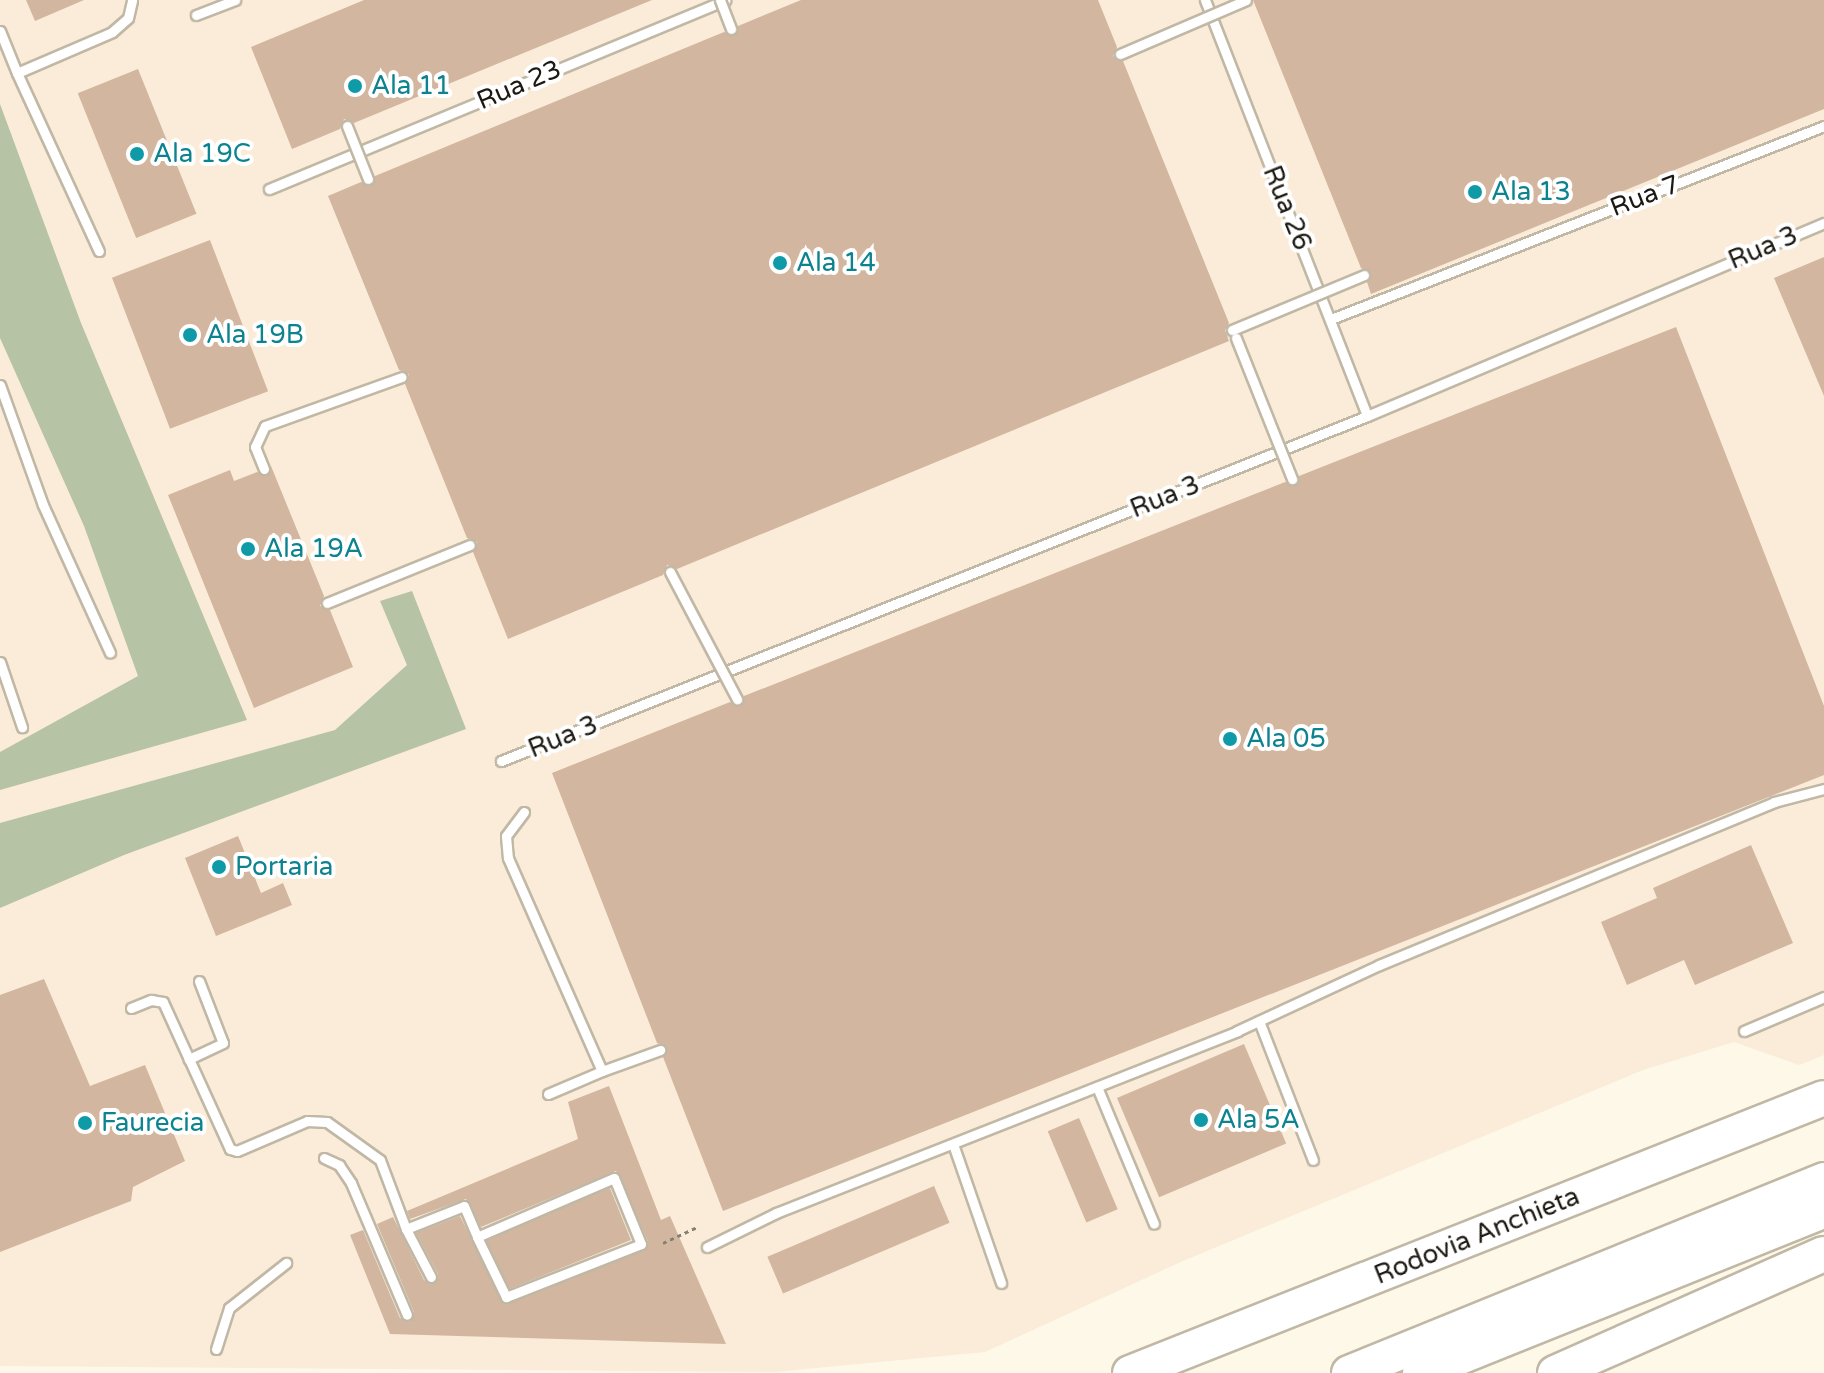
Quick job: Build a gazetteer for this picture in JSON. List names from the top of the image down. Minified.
{"streets":{"highway":["Rodovia Anchieta"],"lane":["Rua 23","Rua 7","Rua 26","Rua 3"]},"crossings":[["Rua 7","Rua 26"],["Rua 26","Rua 3"]],"places":["Ala 11","Ala 19C","Ala 13","Ala 14","Ala 19B","Ala 19A","Ala 05","Portaria","Ala 5A","Faurecia"]}
